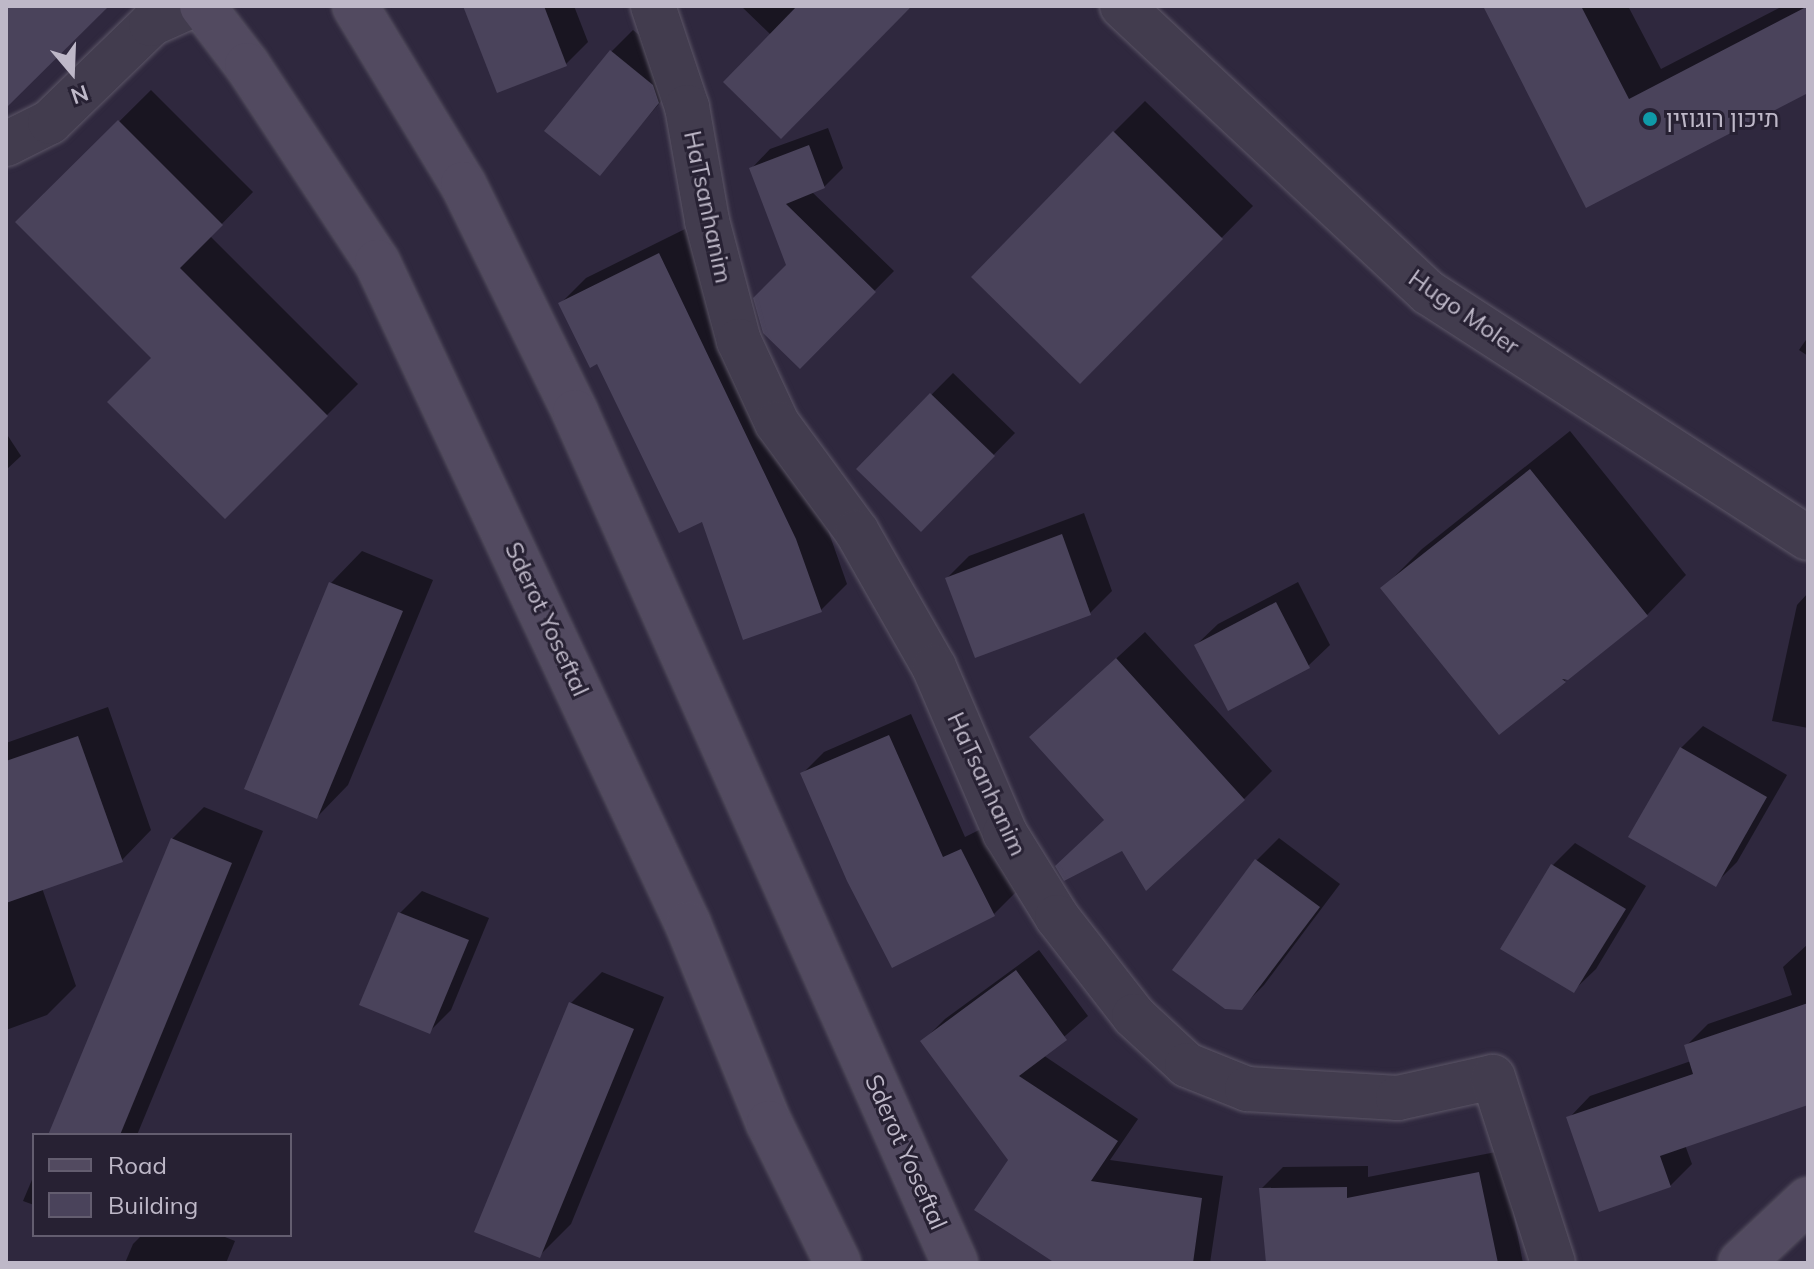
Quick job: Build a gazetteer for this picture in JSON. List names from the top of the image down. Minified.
{"streets":{"street":["HaTsanhanim","Hugo Moler","Sderot Yoseftal"]},"places":["תיכון רוגוזין"],"legend":["Road","Building"],"north":"bottom"}
